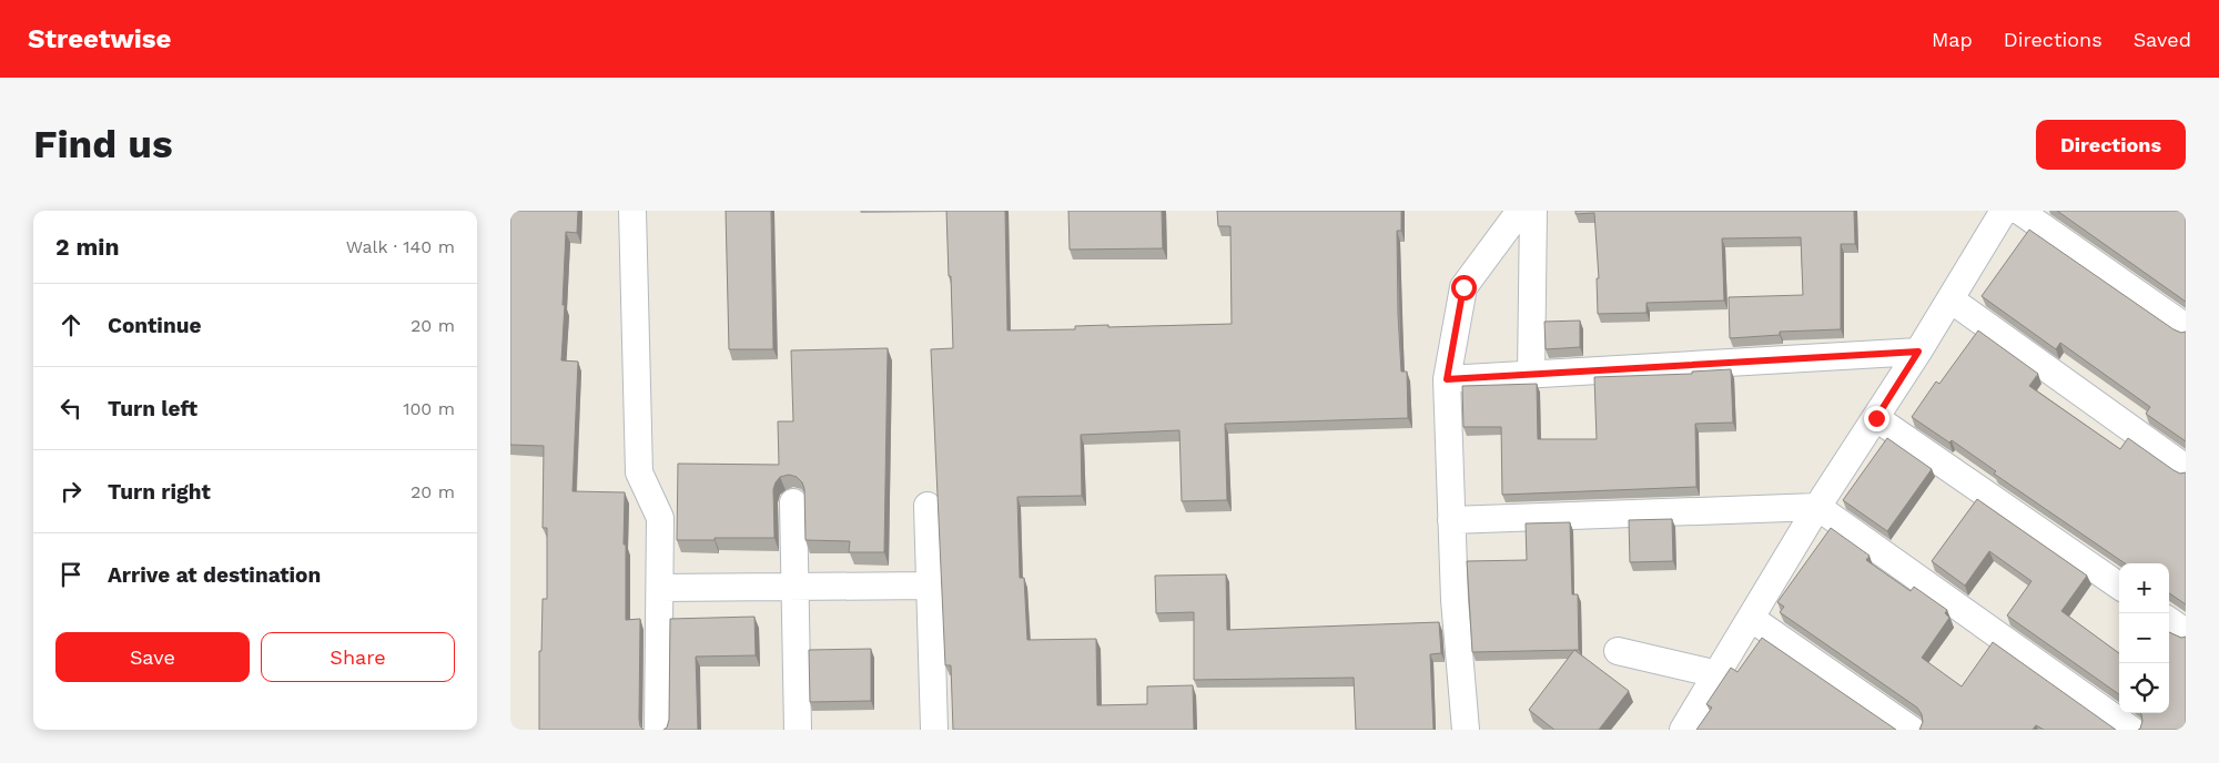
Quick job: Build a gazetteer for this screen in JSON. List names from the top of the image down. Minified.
{"page":{"header":"Streetwise","nav":["Map","Directions","Saved"],"buttons":["Directions",["Save","Share"]],"title":"Find us","heading":["2 min","Walk · 140 m"],"list":[["Continue","20 m"],["Turn left","100 m"],["Turn right","20 m"],"Arrive at destination"],"map_buttons":["+","−"]}}
